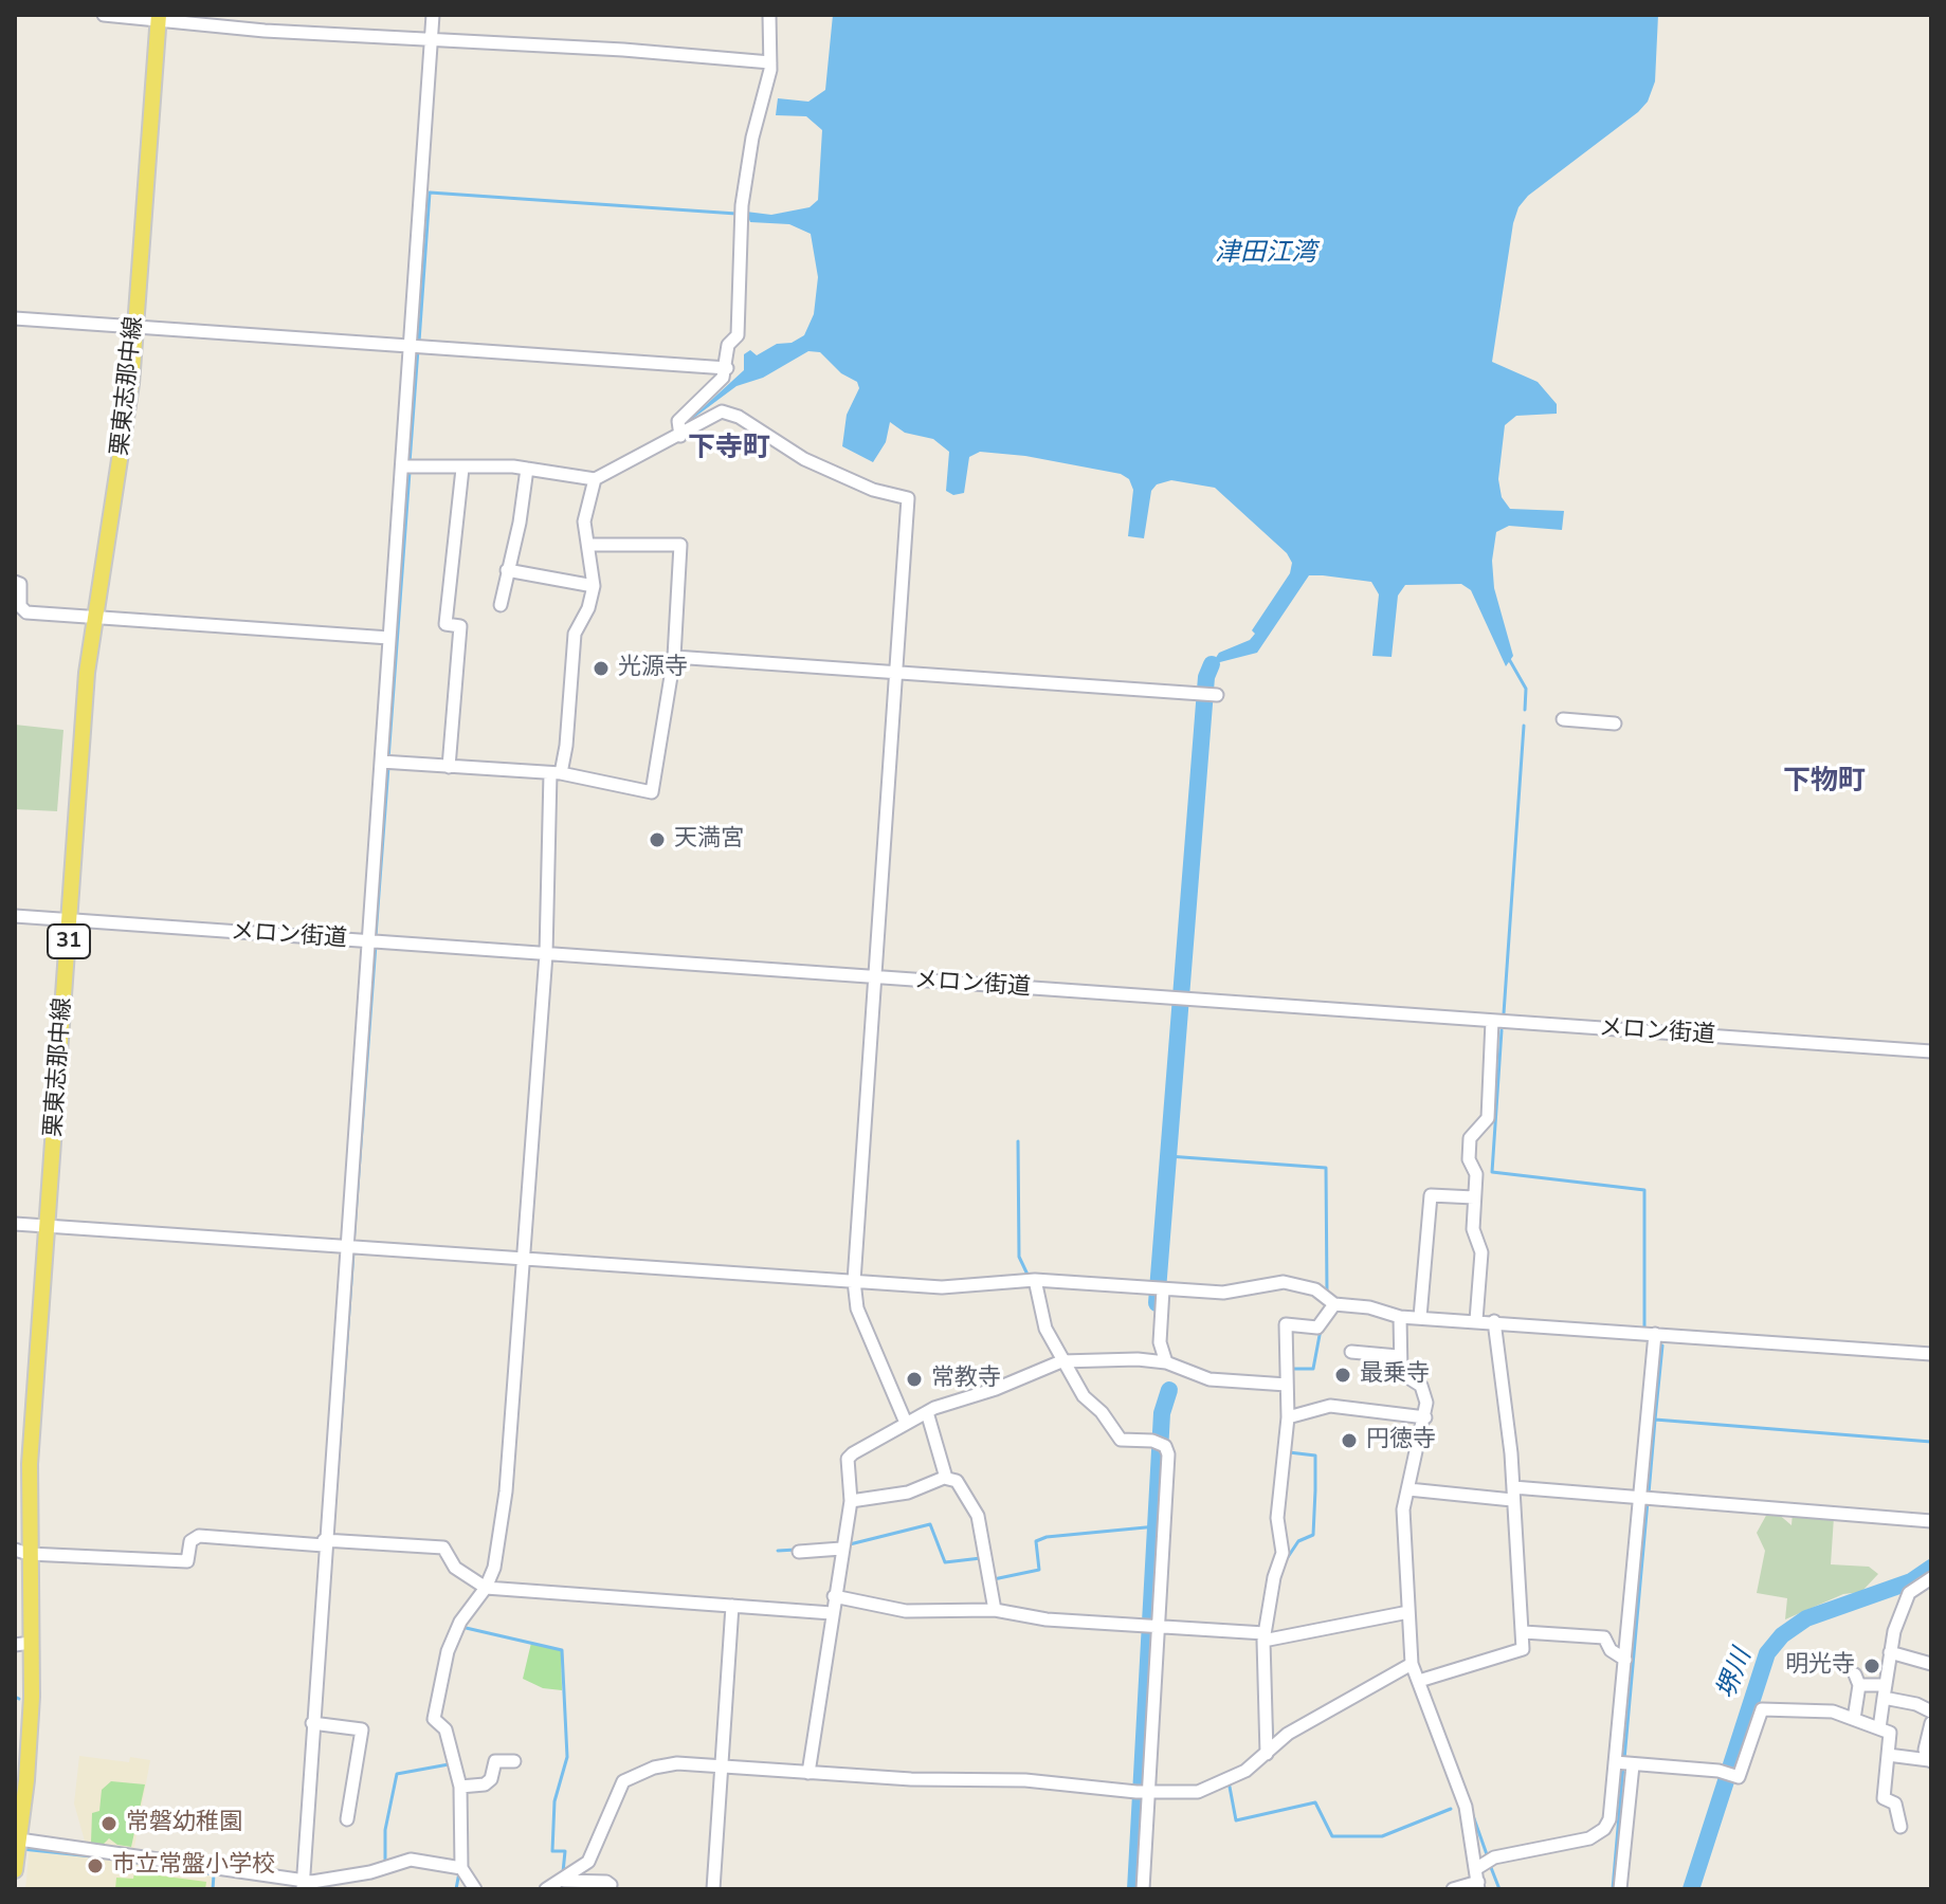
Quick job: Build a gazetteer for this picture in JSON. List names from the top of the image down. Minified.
{"streets":{"main road":["栗東志那中線","31"],"street":["メロン街道"]},"crossings":[["栗東志那中線","メロン街道"]],"districts":["下寺町","下物町"],"water":["津田江湾","堺川"],"places":["光源寺","天満宮","最乗寺","常教寺","円徳寺","明光寺","常磐幼稚園","市立常盤小学校"]}
